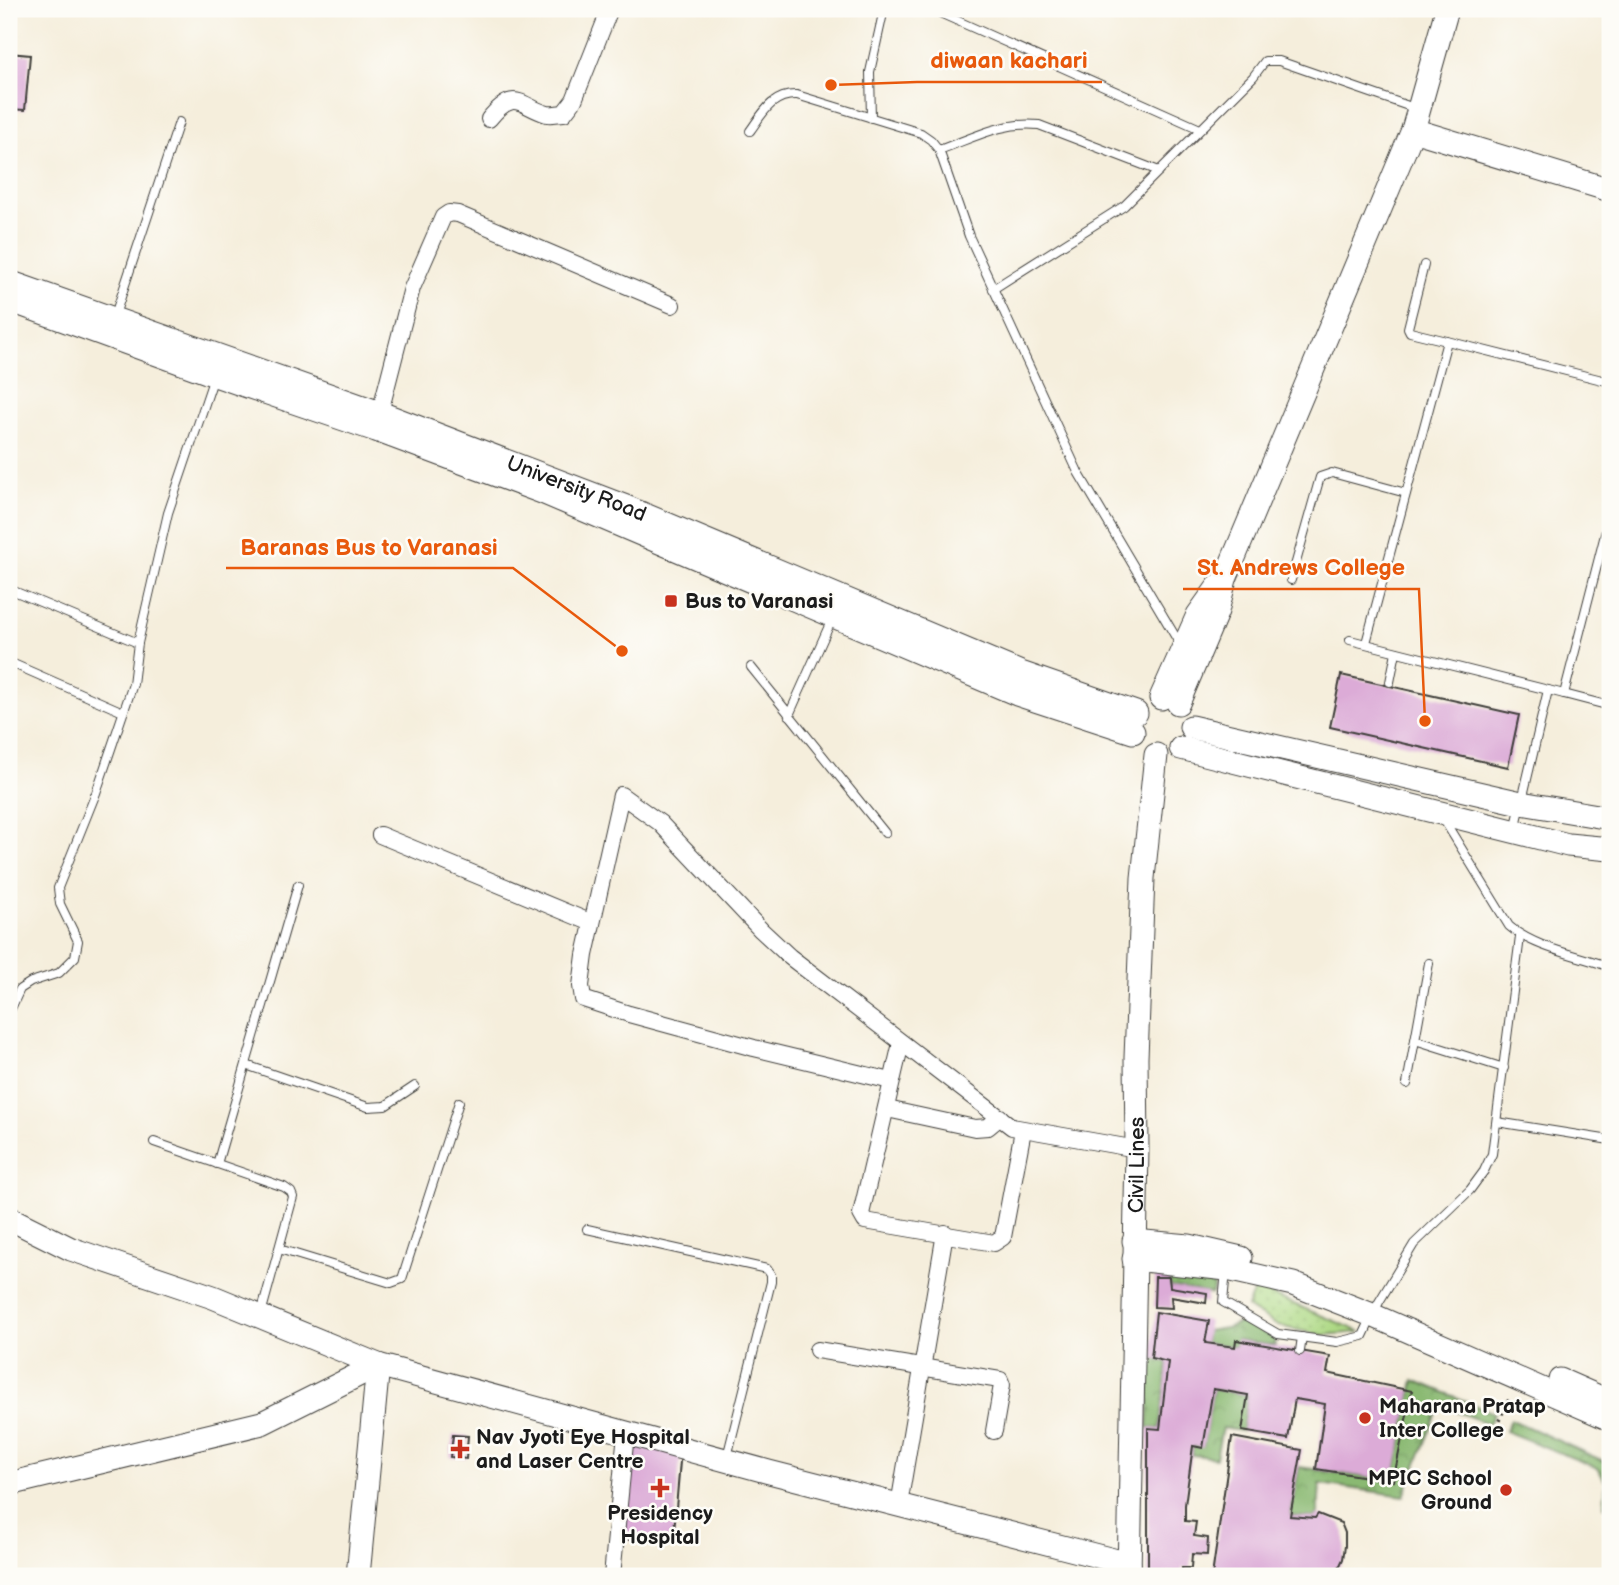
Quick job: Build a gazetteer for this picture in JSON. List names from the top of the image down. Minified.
{"streets":{"main road":["University Road","Civil Lines"]},"crossings":[["University Road","Civil Lines"]],"places":{"other":["diwaan kachari","Baranas Bus to Varanasi","St. Andrews College","Maharana Pratap Inter College","MPIC School Ground"],"transit":["Bus to Varanasi"],"health":["Nav Jyoti Eye Hospital and Laser Centre","Presidency Hospital"]}}
